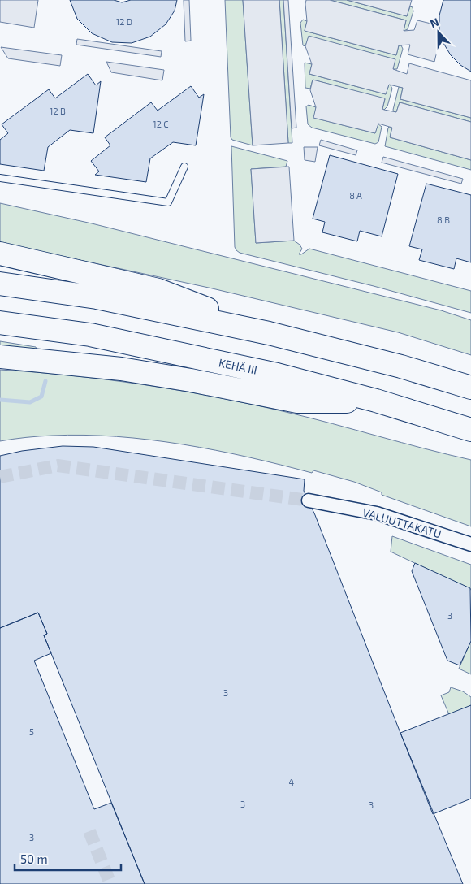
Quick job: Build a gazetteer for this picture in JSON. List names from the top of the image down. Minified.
{"streets":{"highway":["KEHÄ III"],"street":["VALUUTTAKATU"]},"house_numbers":["12 D","12 B","12 C","8 A","8 B","3","3","5","4","3","3","3"],"scale_bar":"50 m","north":"top"}
